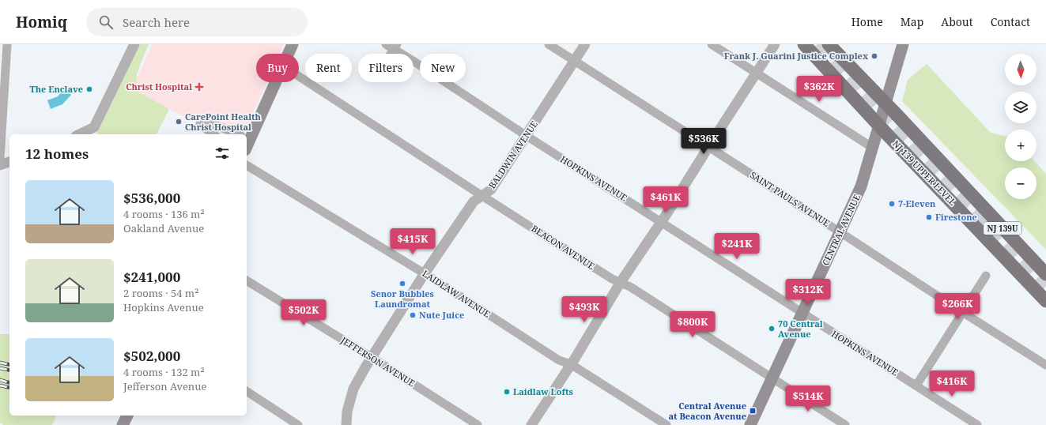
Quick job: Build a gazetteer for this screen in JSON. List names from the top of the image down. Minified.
{"streets":{"main road":["NJ 139 UPPER LEVEL","NJ 139U","CENTRAL AVENUE"],"street":["BALDWIN AVENUE","HOPKINS AVENUE","SAINT PAULS AVENUE","BEACON AVENUE","LAIDLAW AVENUE","JEFFERSON AVENUE"]},"crossings":[["BALDWIN AVENUE","HOPKINS AVENUE"],["BALDWIN AVENUE","SAINT PAULS AVENUE"],["BALDWIN AVENUE","BEACON AVENUE"],["BALDWIN AVENUE","LAIDLAW AVENUE"],["BALDWIN AVENUE","JEFFERSON AVENUE"],["NJ 139 UPPER LEVEL","CENTRAL AVENUE"],["HOPKINS AVENUE","CENTRAL AVENUE"],["SAINT PAULS AVENUE","CENTRAL AVENUE"],["NJ 139U","CENTRAL AVENUE"],["CENTRAL AVENUE","BEACON AVENUE"]],"places":{"other":["Frank J. Guarini Justice Complex","The Enclave","CarePoint Health Christ Hospital","7-Eleven","Firestone","Senor Bubbles Laundromat","Nute Juice","70 Central Avenue","Laidlaw Lofts"],"health":["Christ Hospital"],"transit":["Central Avenue at Beacon Avenue"]},"north":"bottom","page":{"header":"Homiq","search":"Search here","nav":["Home","Map","About","Contact"],"map_buttons":["+","−"],"chip":["Buy","Rent","Filters","New"],"price":["$362K","$536K","$461K","$415K","$241K","$312K","$266K","$493K","$502K","$800K","$416K","$514K"],"heading":"12 homes","list":[{"name":"$536,000","note":"4 rooms · 136 m² · Oakland Avenue"},{"name":"$241,000","note":"2 rooms · 54 m² · Hopkins Avenue"},{"name":"$502,000","note":"4 rooms · 132 m² · Jefferson Avenue"}]}}
